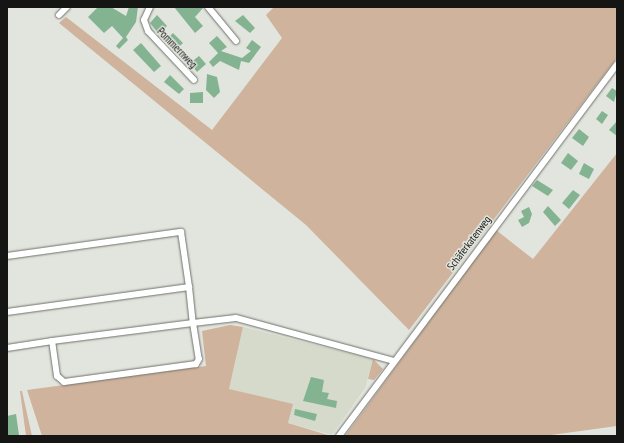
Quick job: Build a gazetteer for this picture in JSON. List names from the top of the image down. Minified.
{"streets":{"street":["Pommernweg","Schäferkatenweg"]}}
